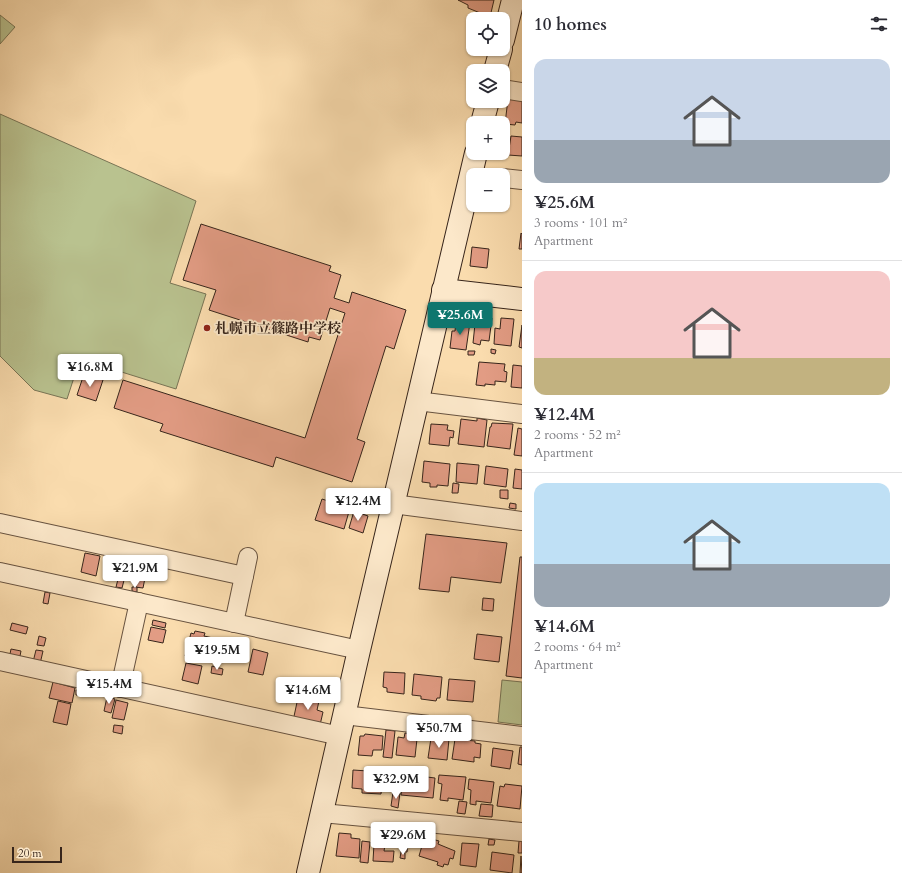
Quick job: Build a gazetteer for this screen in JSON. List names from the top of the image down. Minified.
{"places":["札幌市立篠路中学校"],"scale_bar":"20 m","page":{"heading":"10 homes","map_buttons":["+","−"],"list":[{"name":"¥25.6M","note":"3 rooms · 101 m² · Apartment"},{"name":"¥12.4M","note":"2 rooms · 52 m² · Apartment"},{"name":"¥14.6M","note":"2 rooms · 64 m² · Apartment"}],"price":["¥25.6M","¥16.8M","¥12.4M","¥21.9M","¥19.5M","¥15.4M","¥14.6M","¥50.7M","¥32.9M","¥29.6M"],"scale":"20 m"}}
